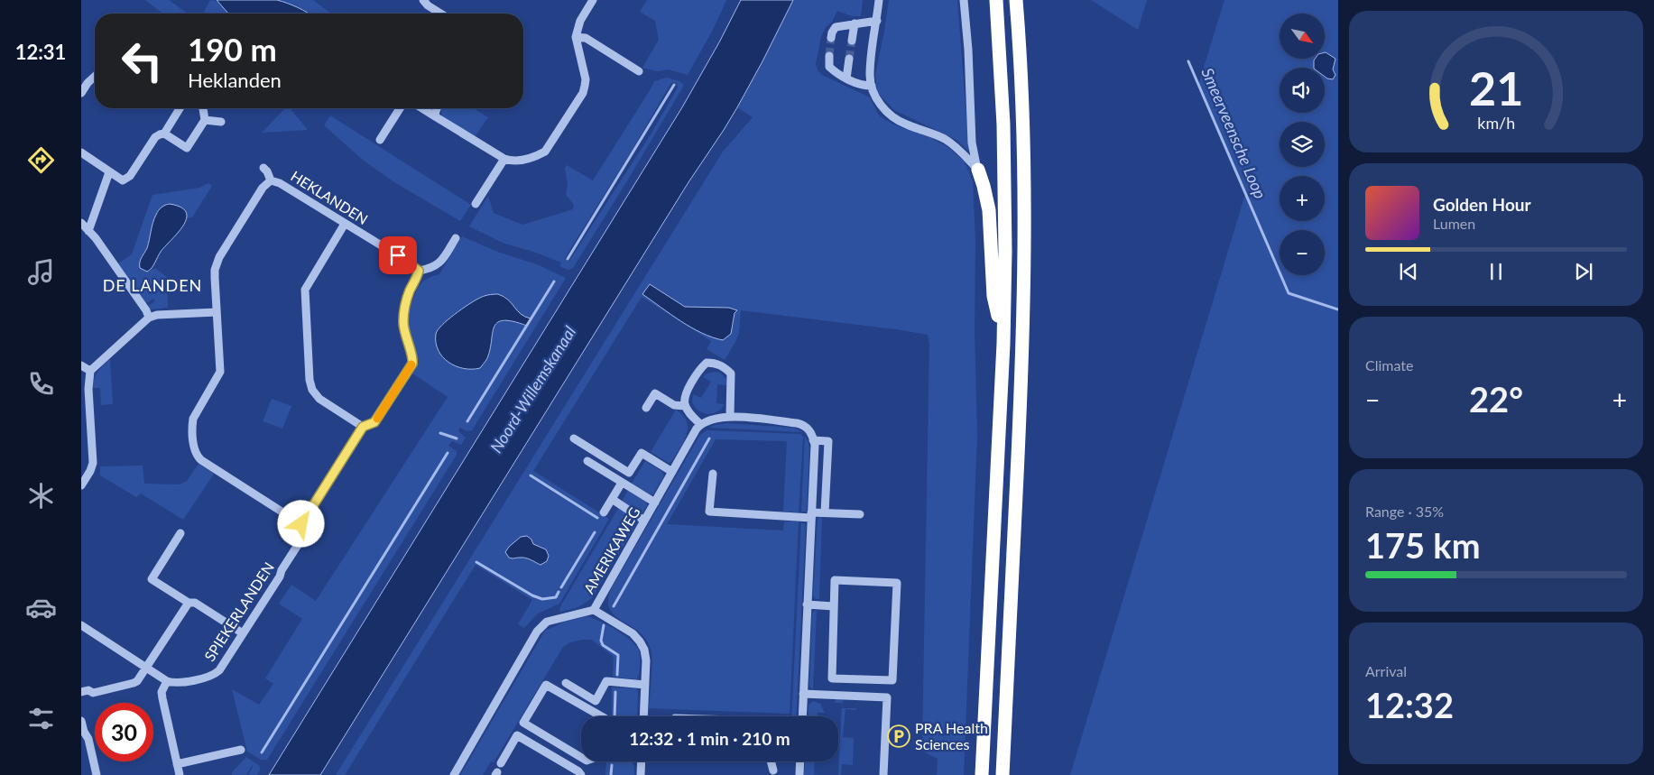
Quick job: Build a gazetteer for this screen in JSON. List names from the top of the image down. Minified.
{"streets":{"street":["HEKLANDEN","AMERIKAWEG","SPIEKERLANDEN"]},"crossings":[["HEKLANDEN","SPIEKERLANDEN"]],"districts":["DE LANDEN"],"water":["Smeerveensche Loop","Noord-Willemskanaal"],"places":{"parking":["PRA Health Sciences"]},"north":"bottom right","page":{"tabs":"12:31","map_buttons":["+","−"],"turn":["190 m","Heklanden"],"song":["Golden Hour","Lumen"],"tile":["Climate",["Range · 35%","175 km"],["Arrival","12:32"]],"heat":["−","22°","+"],"limit":"30","trip":"12:32 · 1 min · 210 m","gauge":["21","km/h"]}}
